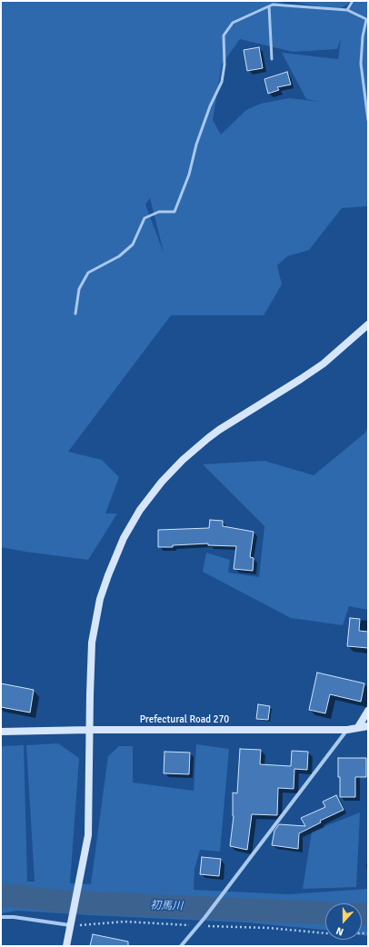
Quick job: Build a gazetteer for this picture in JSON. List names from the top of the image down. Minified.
{"streets":{"street":["Prefectural Road 270"]},"water":["初馬川"],"north":"bottom"}
